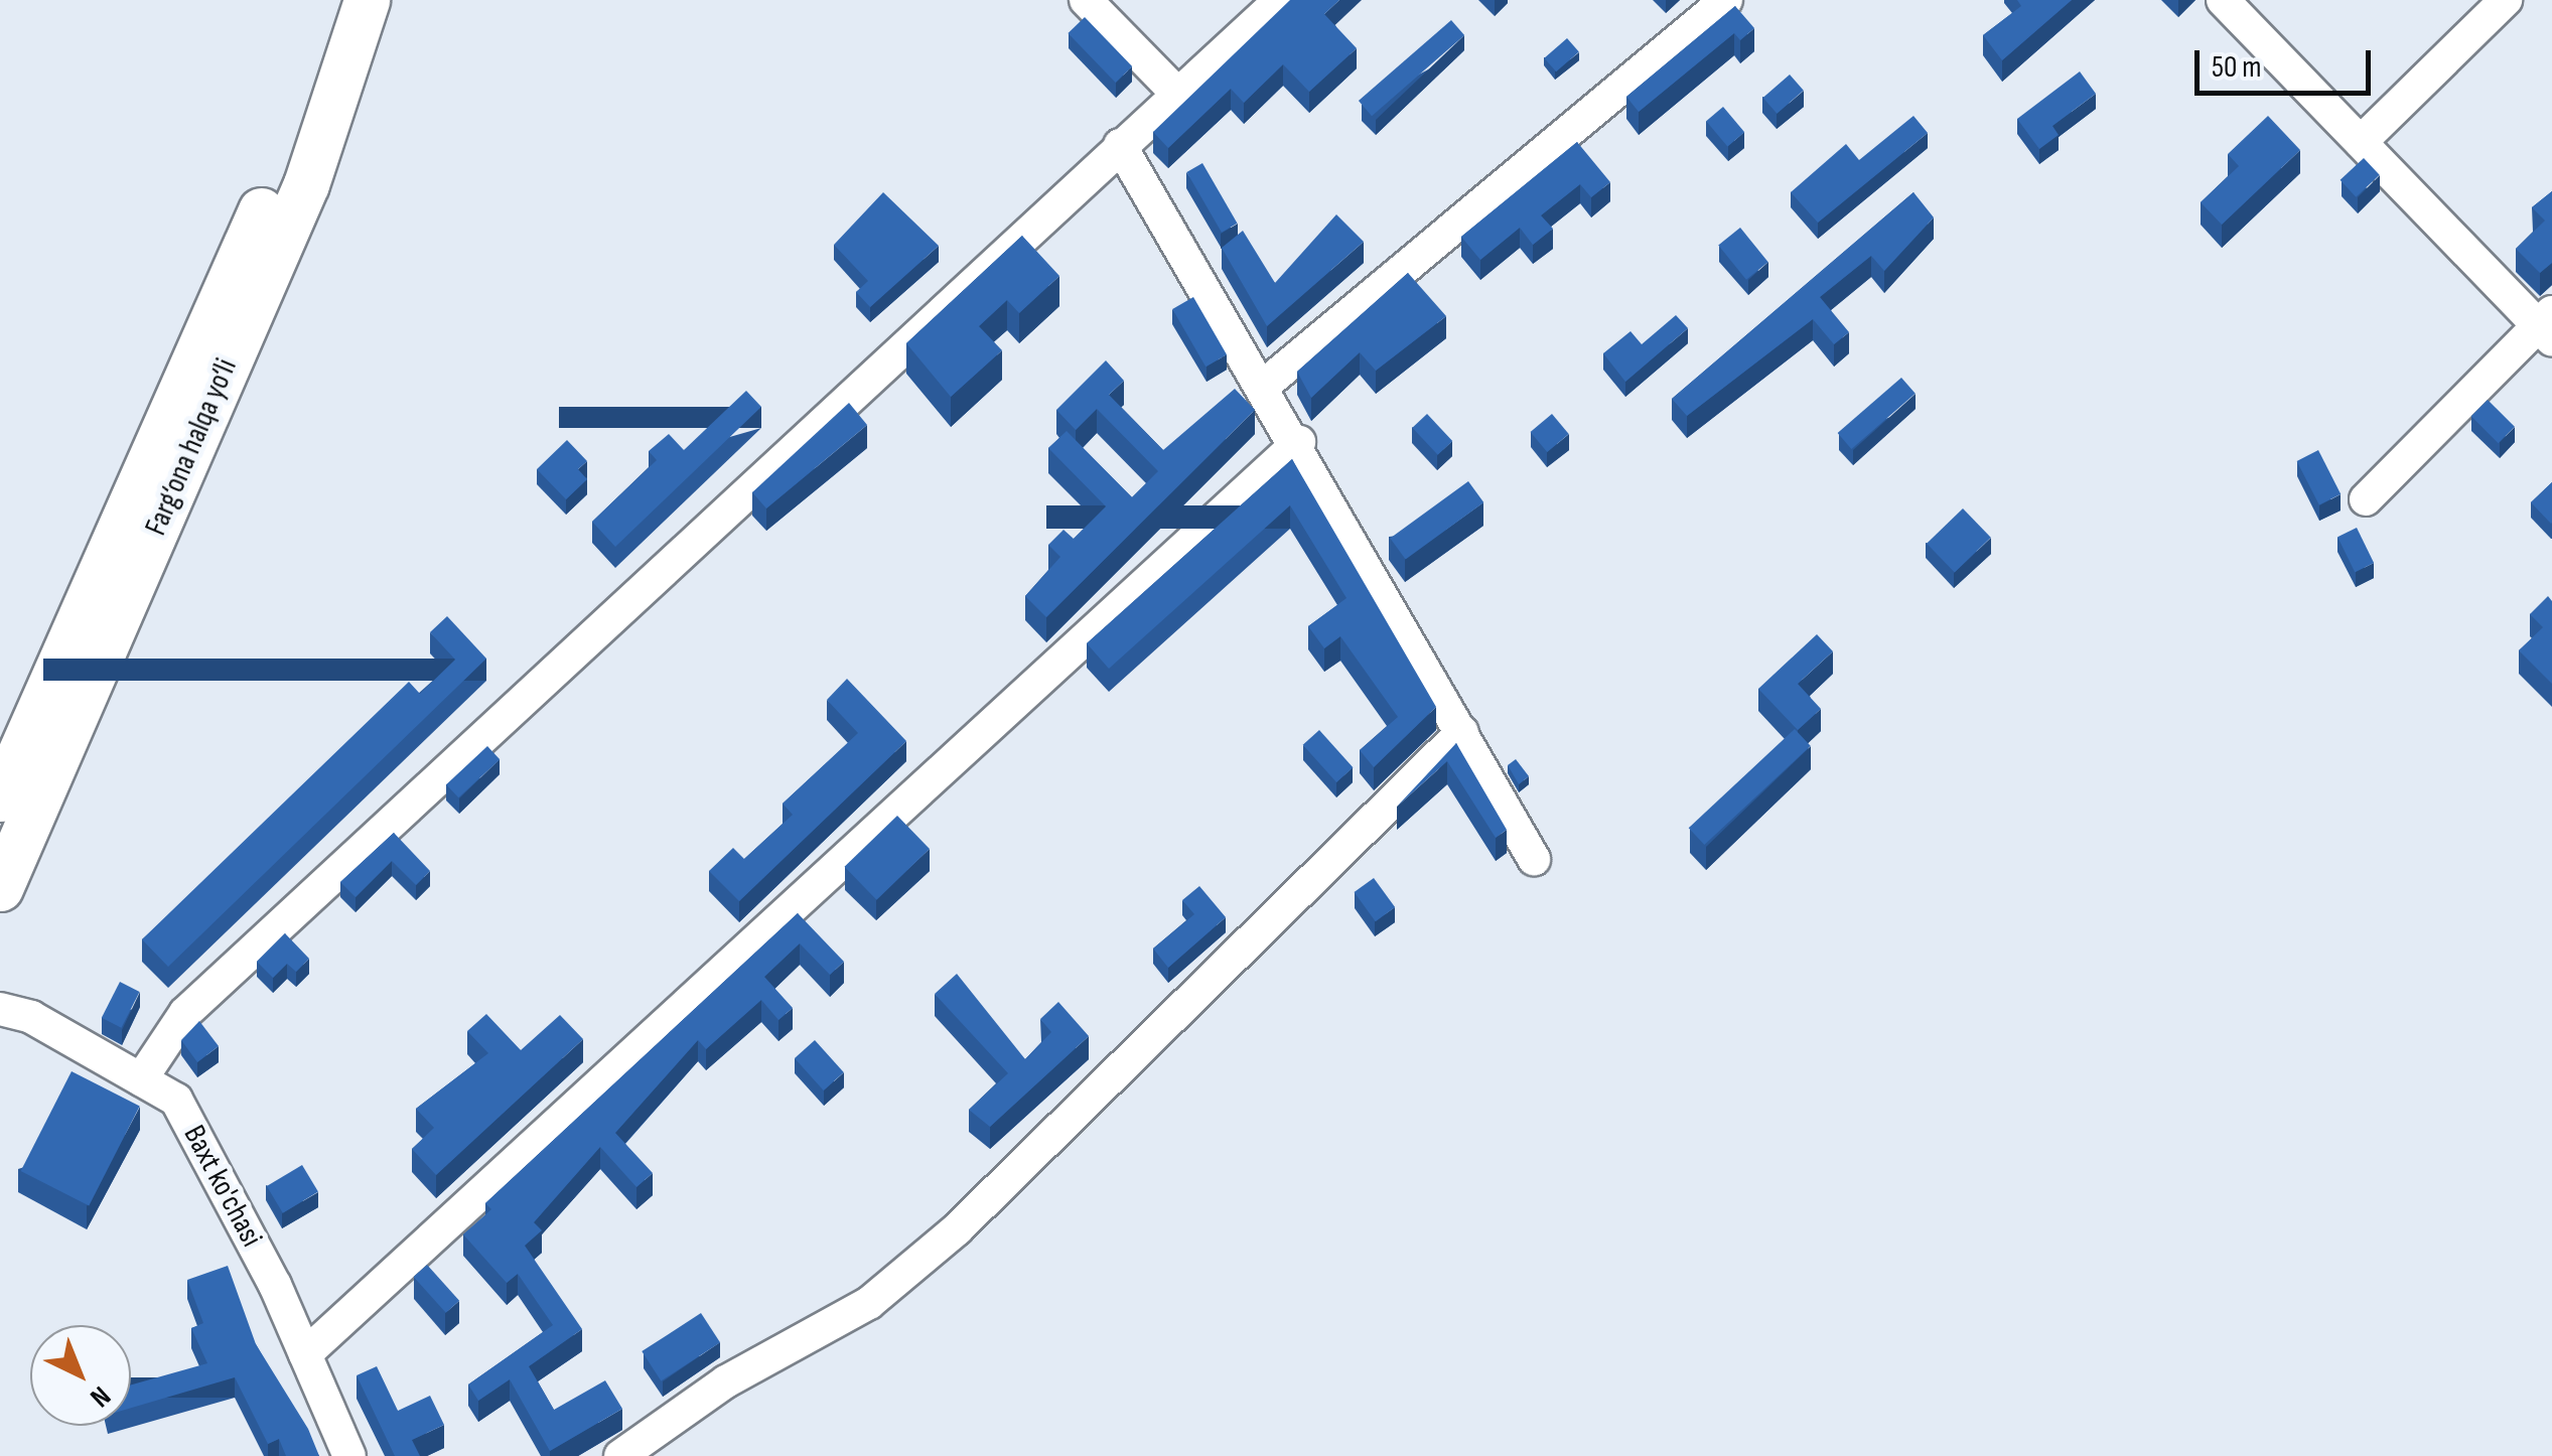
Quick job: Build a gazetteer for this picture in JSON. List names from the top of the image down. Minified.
{"streets":{"highway":["Farg‘ona halqa yo‘li"],"street":["Baxt ko'chasi"]},"scale_bar":"50 m","north":"bottom right"}
